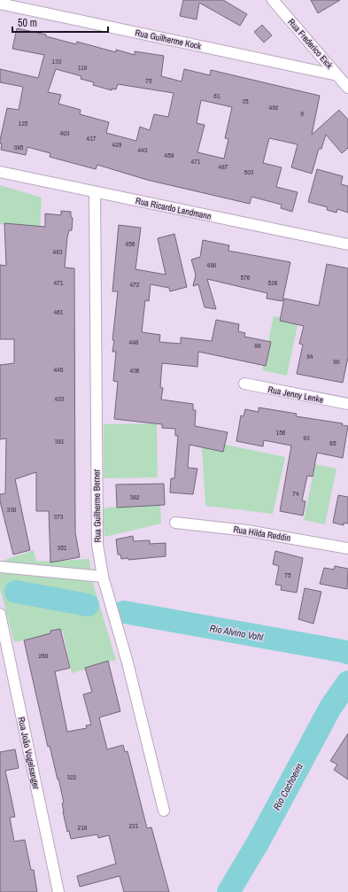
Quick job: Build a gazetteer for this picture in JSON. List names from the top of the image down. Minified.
{"streets":{"street":["Rua Guilherme Kock","Rua Frederico Eick","Rua Ricardo Landmann","Rua Jenny Lenke","Rua Guilherme Berner","Rua Hilda Reddin","Rua João Vogelsanger"]},"crossings":[["Rua Guilherme Kock","Rua Frederico Eick"],["Rua Ricardo Landmann","Rua Guilherme Berner"]],"water":["Rio Alvino Vohl","Rio Cachoeira"],"house_numbers":["133","119","75","61","35","492","9","125","403","417","429","385","443","459","471","487","503","456","483","490","576","471","526","472","461","448","98","94","90","445","436","433","156","93","391","65","74","382","330","373","351","75","260","322","221","218"],"scale_bar":"50 m"}
